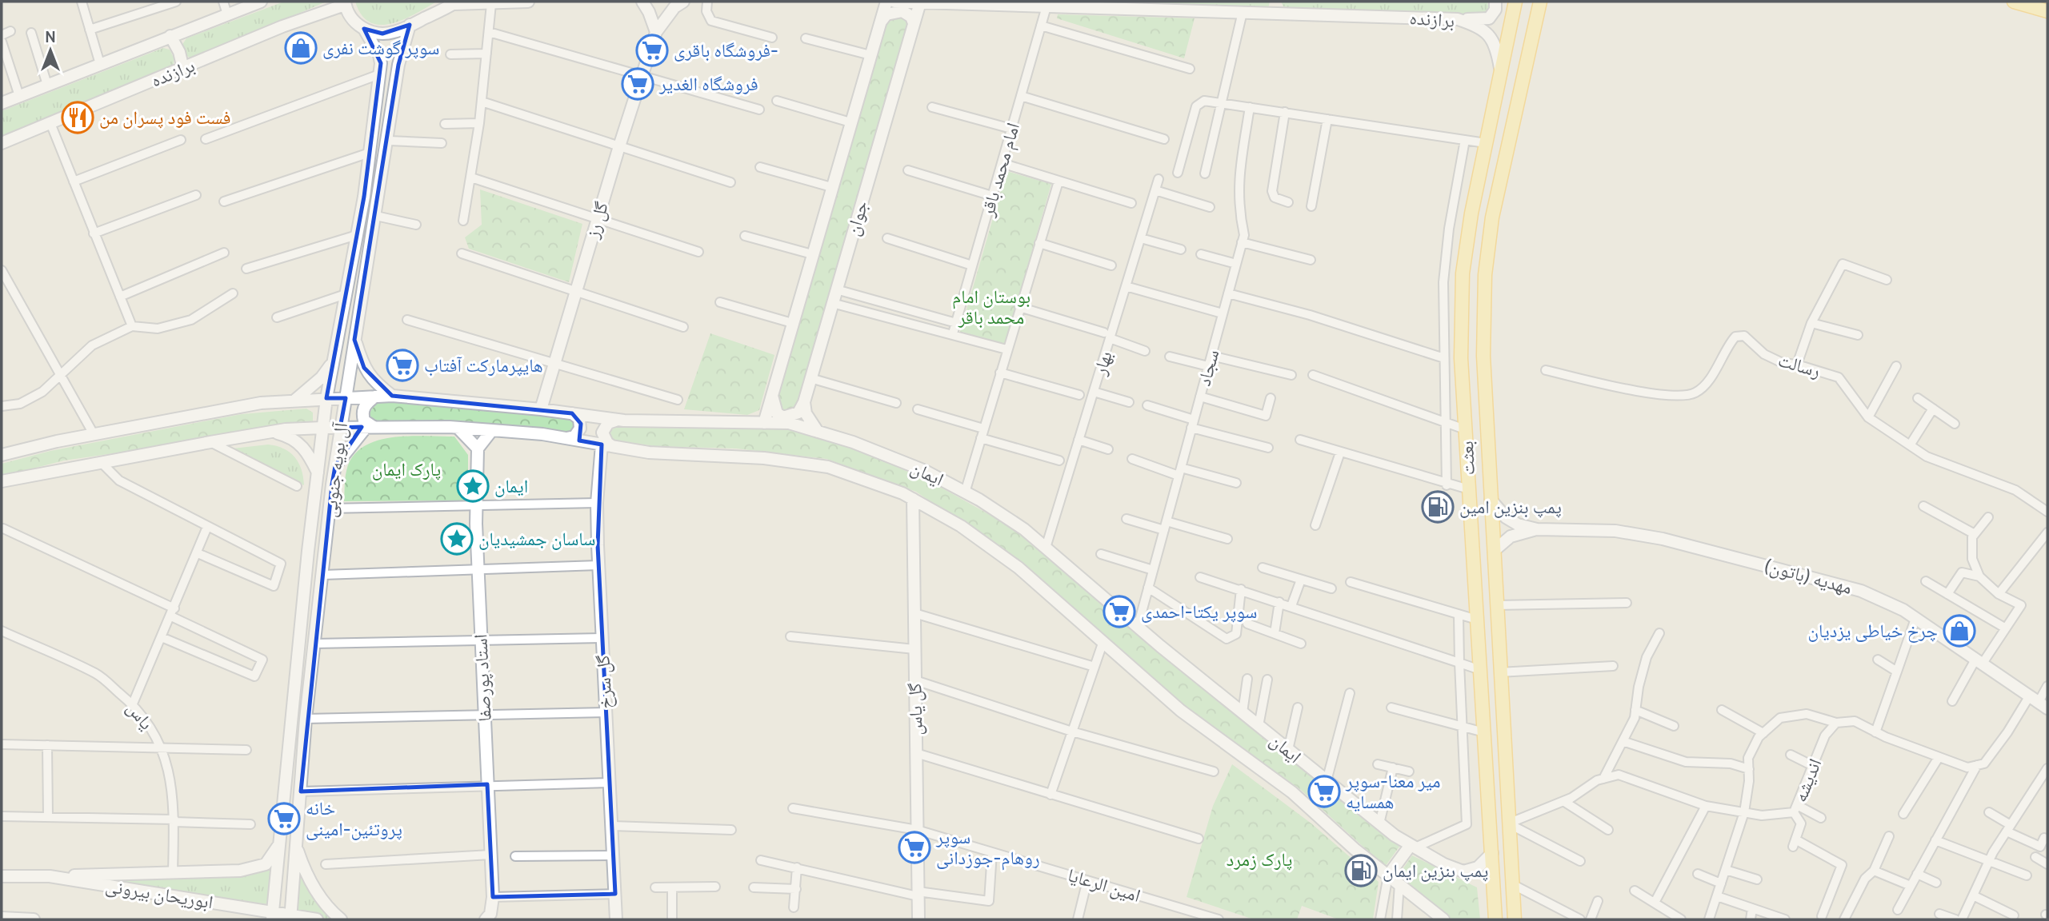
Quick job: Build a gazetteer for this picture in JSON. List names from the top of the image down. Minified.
{"streets":{"main road":["برازنده","جوان","گل رز","بعثت","آل بویه جنوبی","ایمان","مهدیه (باتون)","استاد پورصفا","گل سرخ","گل یاس","ابوریحان بیرونی"],"street":["امام محمد باقر","بهار","رسالت","سجاد","یاس","اندیشه","امین الرعایا"]},"crossings":[["برازنده","امام محمد باقر"],["برازنده","جوان"],["برازنده","بعثت"],["برازنده","آل بویه جنوبی"],["جوان","ایمان"],["گل رز","ایمان"],["بهار","ایمان"],["سجاد","ایمان"],["بعثت","ایمان"],["بعثت","مهدیه (باتون)"],["بعثت","اندیشه"],["آل بویه جنوبی","ایمان"],["آل بویه جنوبی","ابوریحان بیرونی"],["ایمان","گل سرخ"],["ایمان","گل یاس"],["گل یاس","امین الرعایا"]],"parks":["بوستان امام محمد باقر","پارک ایمان","پارک زمرد"],"places":{"shop":["سوپر گوشت نفری","چرخ خیاطی یزدیان"],"supermarket":["فروشگاه باقری-","فروشگاه الغدیر","هایپرمارکت آفتاب","سوپر یکتا-احمدی","میر معنا-سوپر همسایه","خانه پروتئین-امینی","سوپر روهام-جوزدانی"],"restaurant":["فست فود پسران من"],"place":["ایمان","ساسان جمشیدیان"],"fuel station":["پمپ بنزین امین","پمپ بنزین ایمان"]},"north":"top"}
